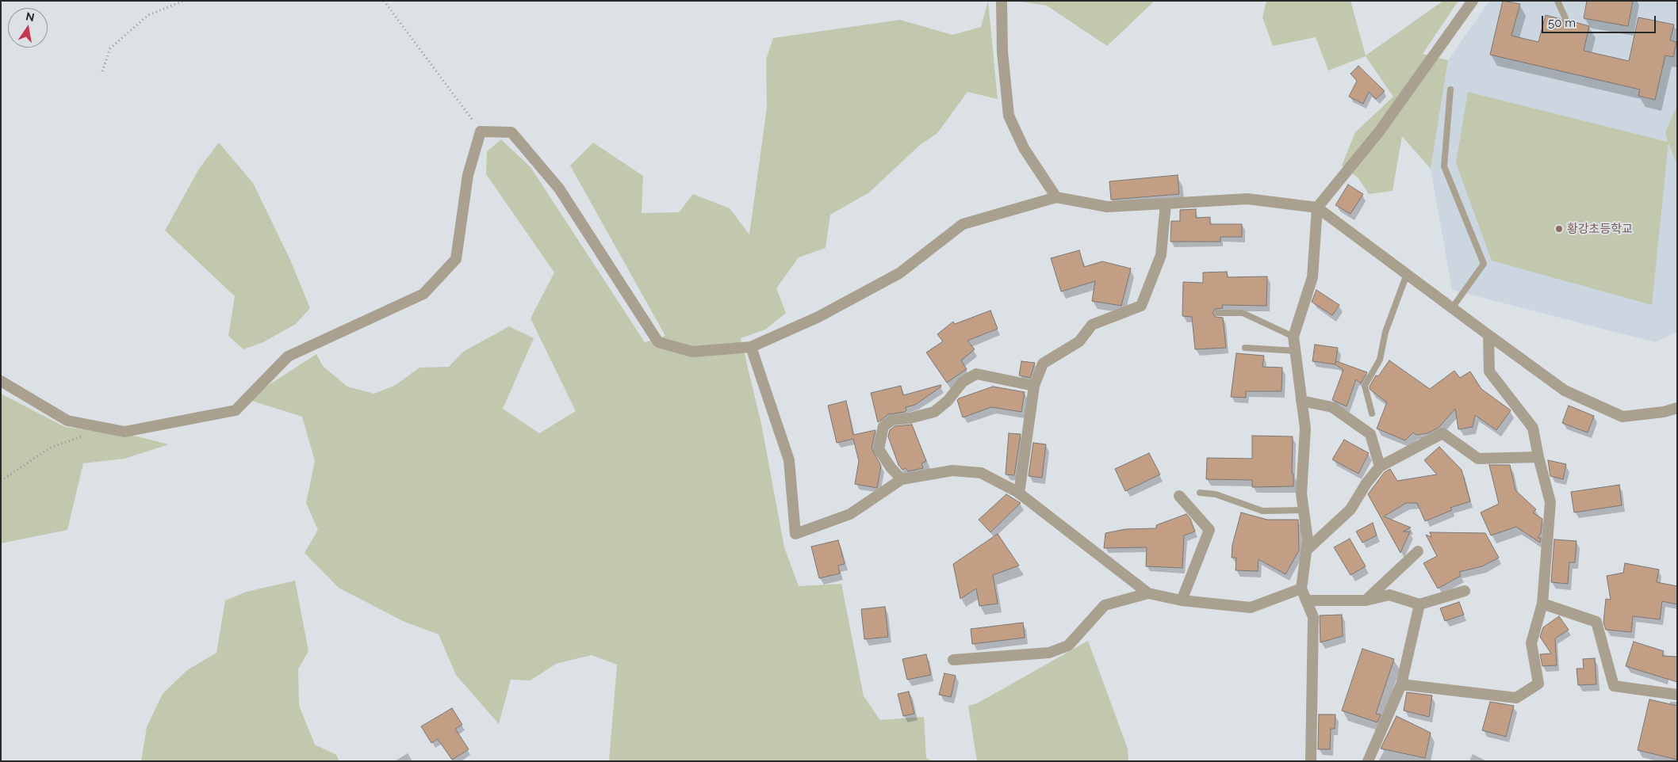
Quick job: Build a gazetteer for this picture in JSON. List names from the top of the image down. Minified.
{"places":["황강초등학교"],"scale_bar":"50 m","north":"top"}
